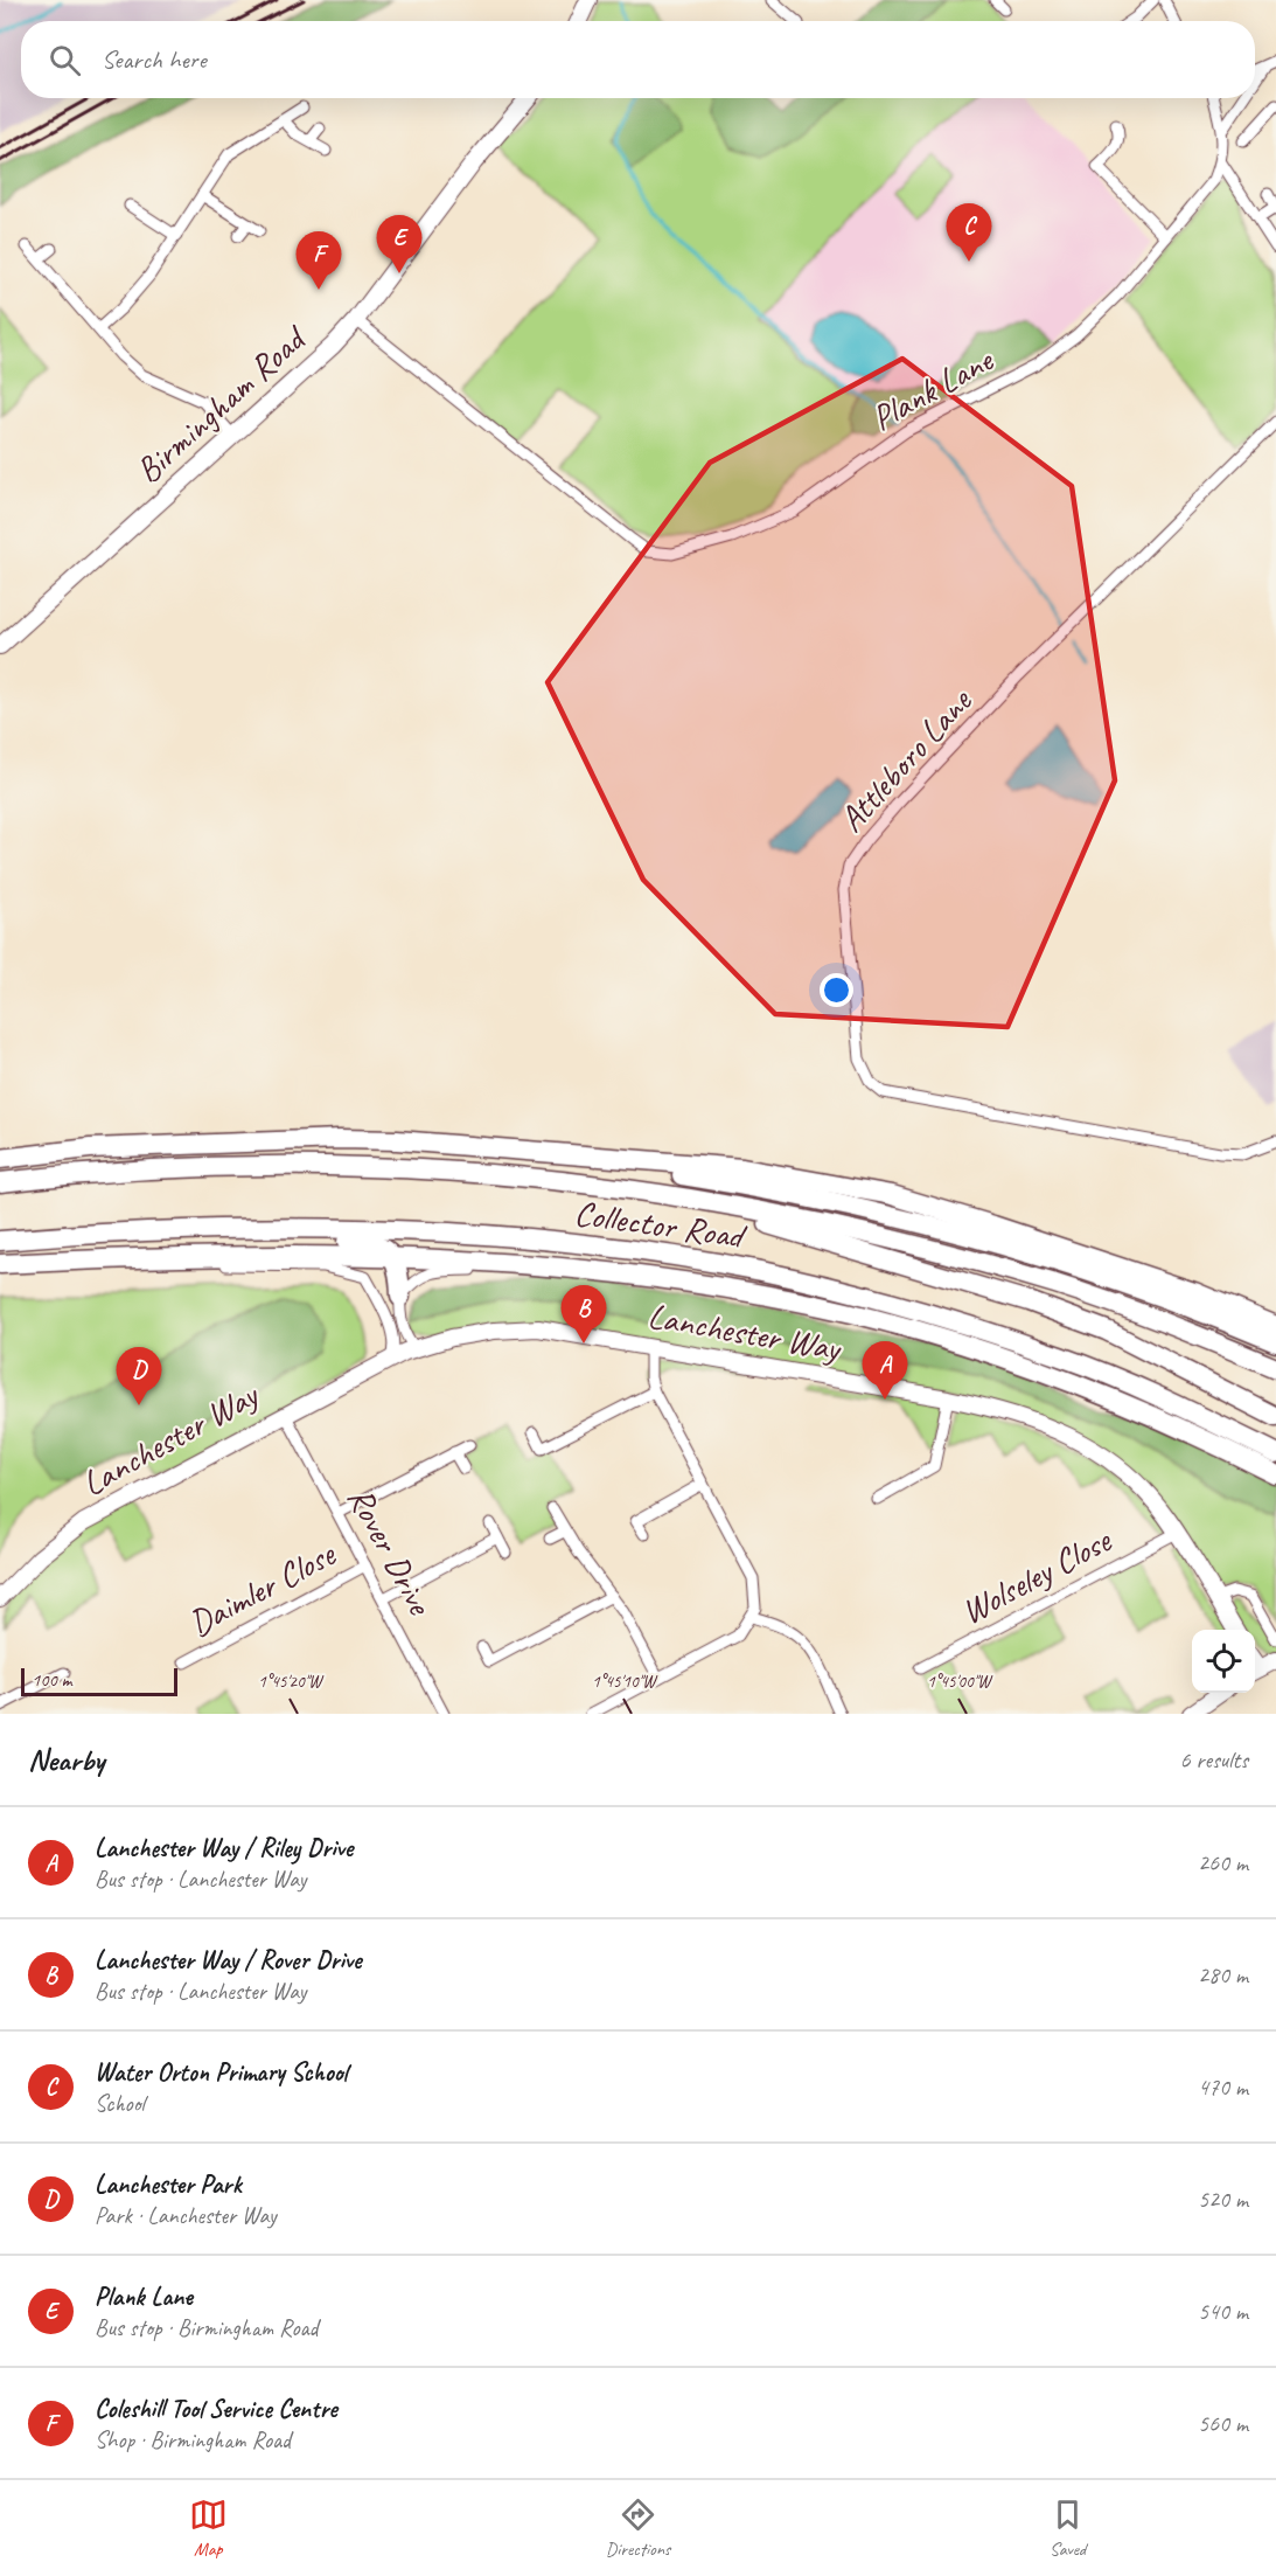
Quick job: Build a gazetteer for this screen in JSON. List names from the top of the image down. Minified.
{"streets":{"highway":["Collector Road"],"street":["Plank Lane","Birmingham Road","Attleboro Lane","Lanchester Way","Rover Drive","Wolseley Close","Daimler Close"]},"crossings":[["Plank Lane","Birmingham Road"],["Lanchester Way","Rover Drive"],["Lanchester Way","Wolseley Close"],["Rover Drive","Daimler Close"]],"scale_bar":"100 m","page":{"search":"Search here","pins":["C","E","F","B","A","D"],"scale":"100 m","heading":["Nearby","6 results"],"list":[{"mark":"A","name":"Lanchester Way / Riley Drive","note":"Bus stop · Lanchester Way","value":"260 m"},{"mark":"B","name":"Lanchester Way / Rover Drive","note":"Bus stop · Lanchester Way","value":"280 m"},{"mark":"C","name":"Water Orton Primary School","note":"School","value":"470 m"},{"mark":"D","name":"Lanchester Park","note":"Park · Lanchester Way","value":"520 m"},{"mark":"E","name":"Plank Lane","note":"Bus stop · Birmingham Road","value":"540 m"},{"mark":"F","name":"Coleshill Tool Service Centre","note":"Shop · Birmingham Road","value":"560 m"}],"nav":["Map","Directions","Saved"]},"coordinates":["1°45'20\"W","1°45'10\"W","1°45'00\"W"]}
